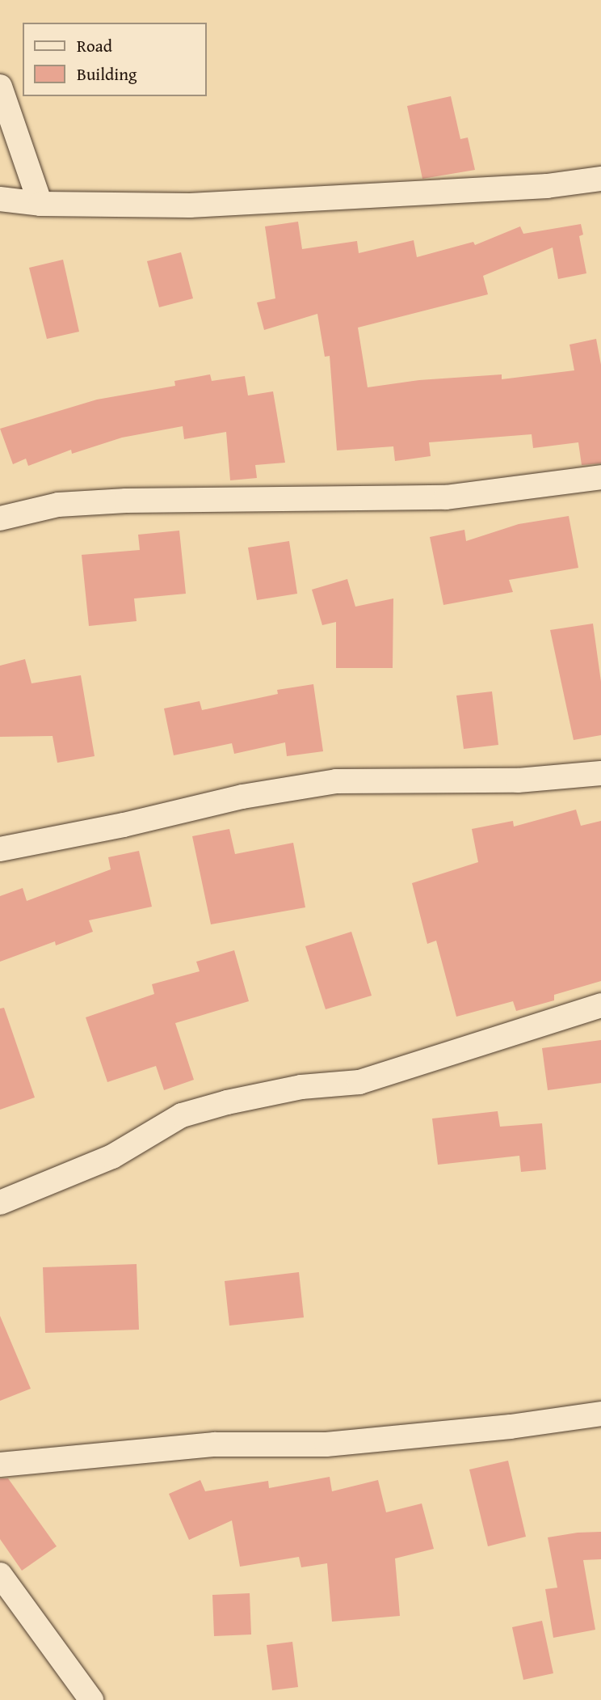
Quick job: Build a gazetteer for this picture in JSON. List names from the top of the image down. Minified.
{"legend":["Road","Building"]}
